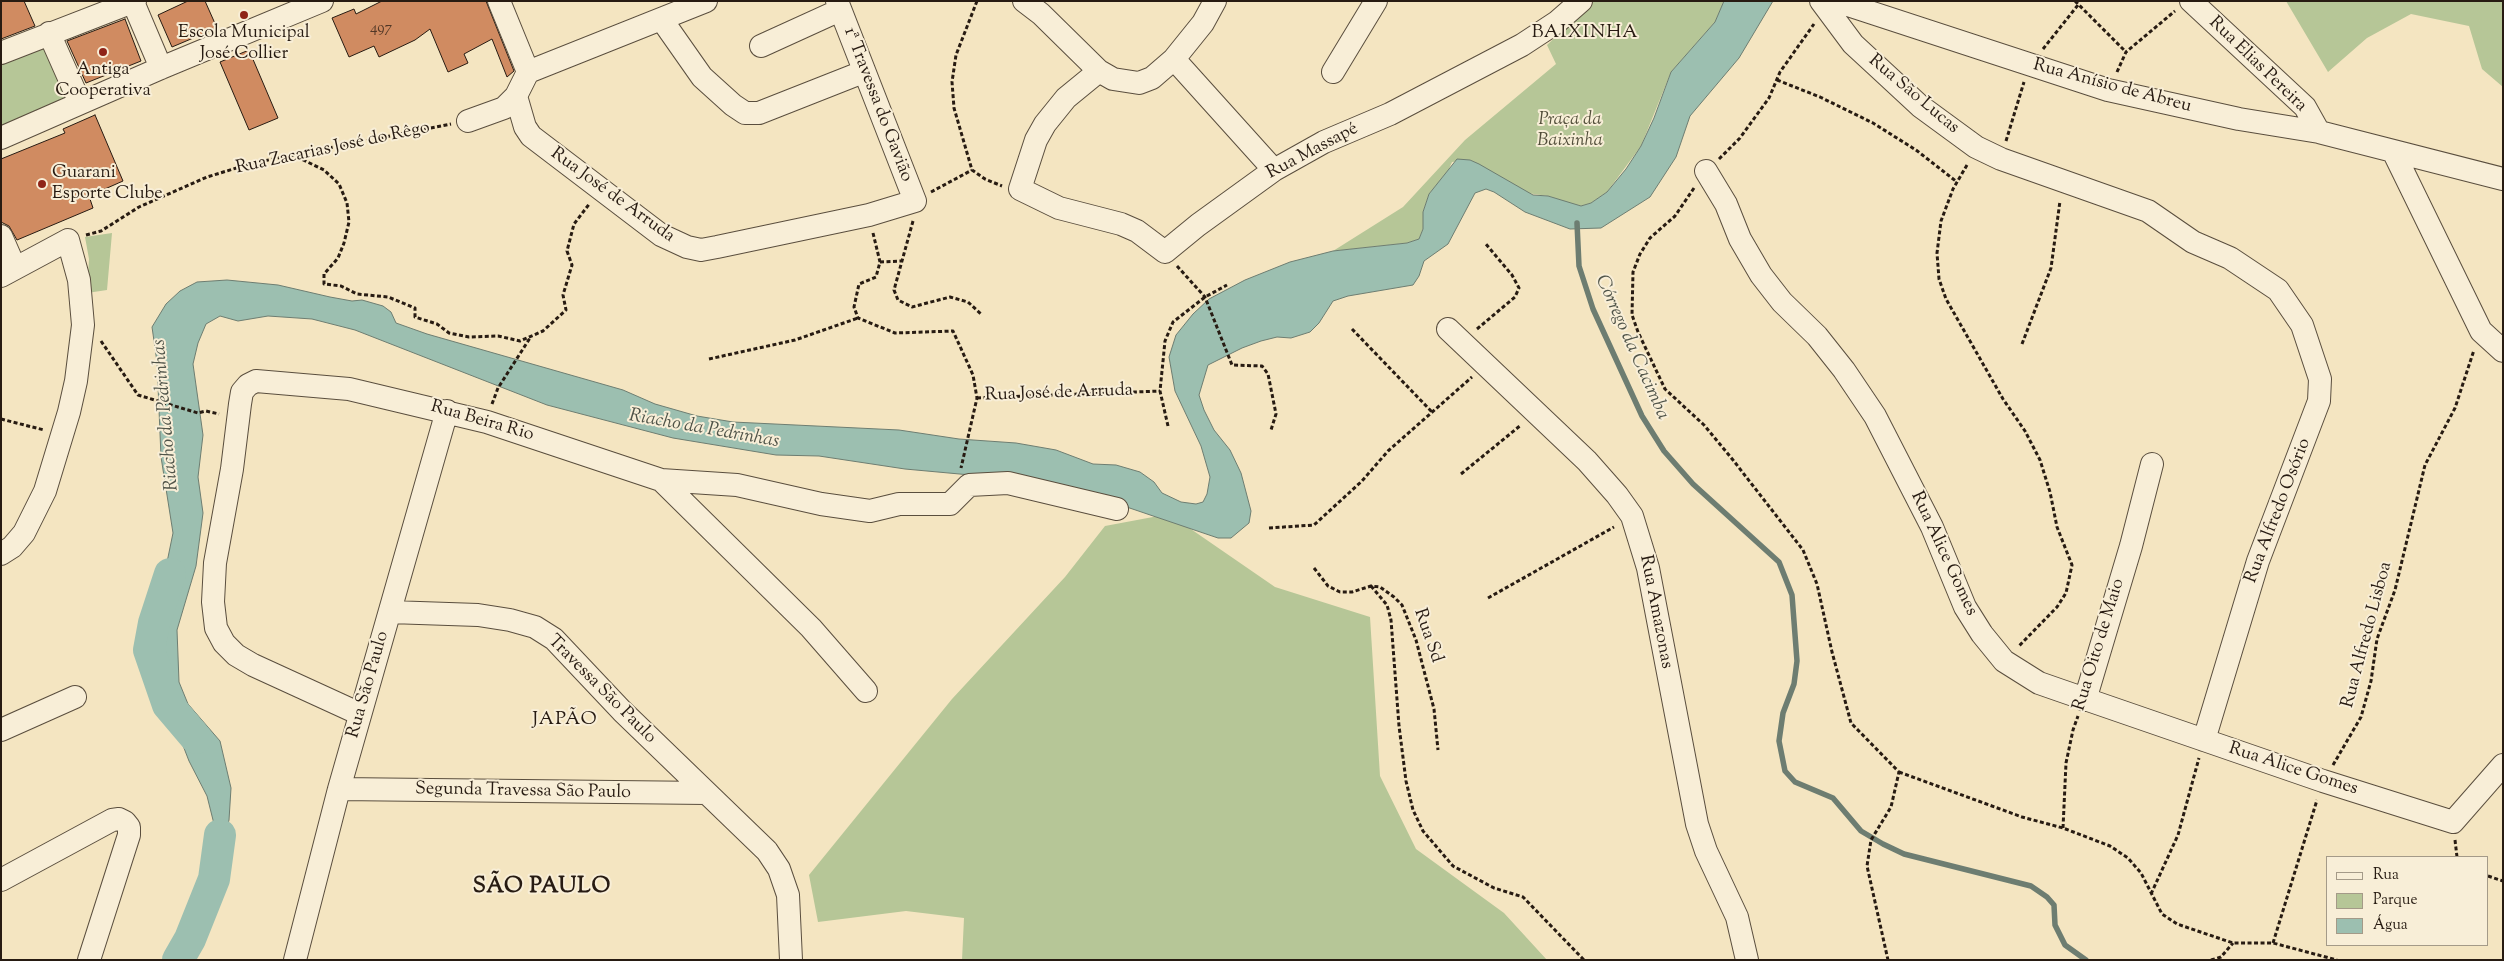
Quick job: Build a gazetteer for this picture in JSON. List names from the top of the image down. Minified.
{"streets":{"street":["Rua Elias Pereira","Rua Anísio de Abreu","Rua São Lucas","1ª Travessa do Gavião","Rua Massapé","Rua José de Arruda","Rua Beira Rio","Rua Alfredo Osório","Rua Alice Gomes","Rua Amazonas","Rua Oito de Maio","Rua São Paulo","Travessa São Paulo","Segunda Travessa São Paulo"],"path":["Rua Zacarias José do Rêgo","Rua Alfredo Lisboa","Rua Sd"]},"crossings":[["Rua Elias Pereira","Rua Anísio de Abreu"],["Rua Anísio de Abreu","Rua São Lucas"],["Rua São Lucas","Rua Alfredo Osório"],["1ª Travessa do Gavião","Rua José de Arruda"],["Rua Beira Rio","Rua São Paulo"],["Rua Alfredo Osório","Rua Alice Gomes"],["Rua Alice Gomes","Rua Alfredo Lisboa"],["Rua Alice Gomes","Rua Oito de Maio"],["Rua São Paulo","Travessa São Paulo"],["Rua São Paulo","Segunda Travessa São Paulo"],["Travessa São Paulo","Segunda Travessa São Paulo"]],"districts":["BAIXINHA","JAPÃO","SÃO PAULO"],"water":["Córrego da Cacimba","Riacho da Pedrinhas"],"parks":["Praça da Baixinha"],"places":["Escola Municipal José Collier","Antiga Cooperativa","Guarani Esporte Clube"],"house_numbers":["497"],"legend":["Rua","Parque","Água"]}
